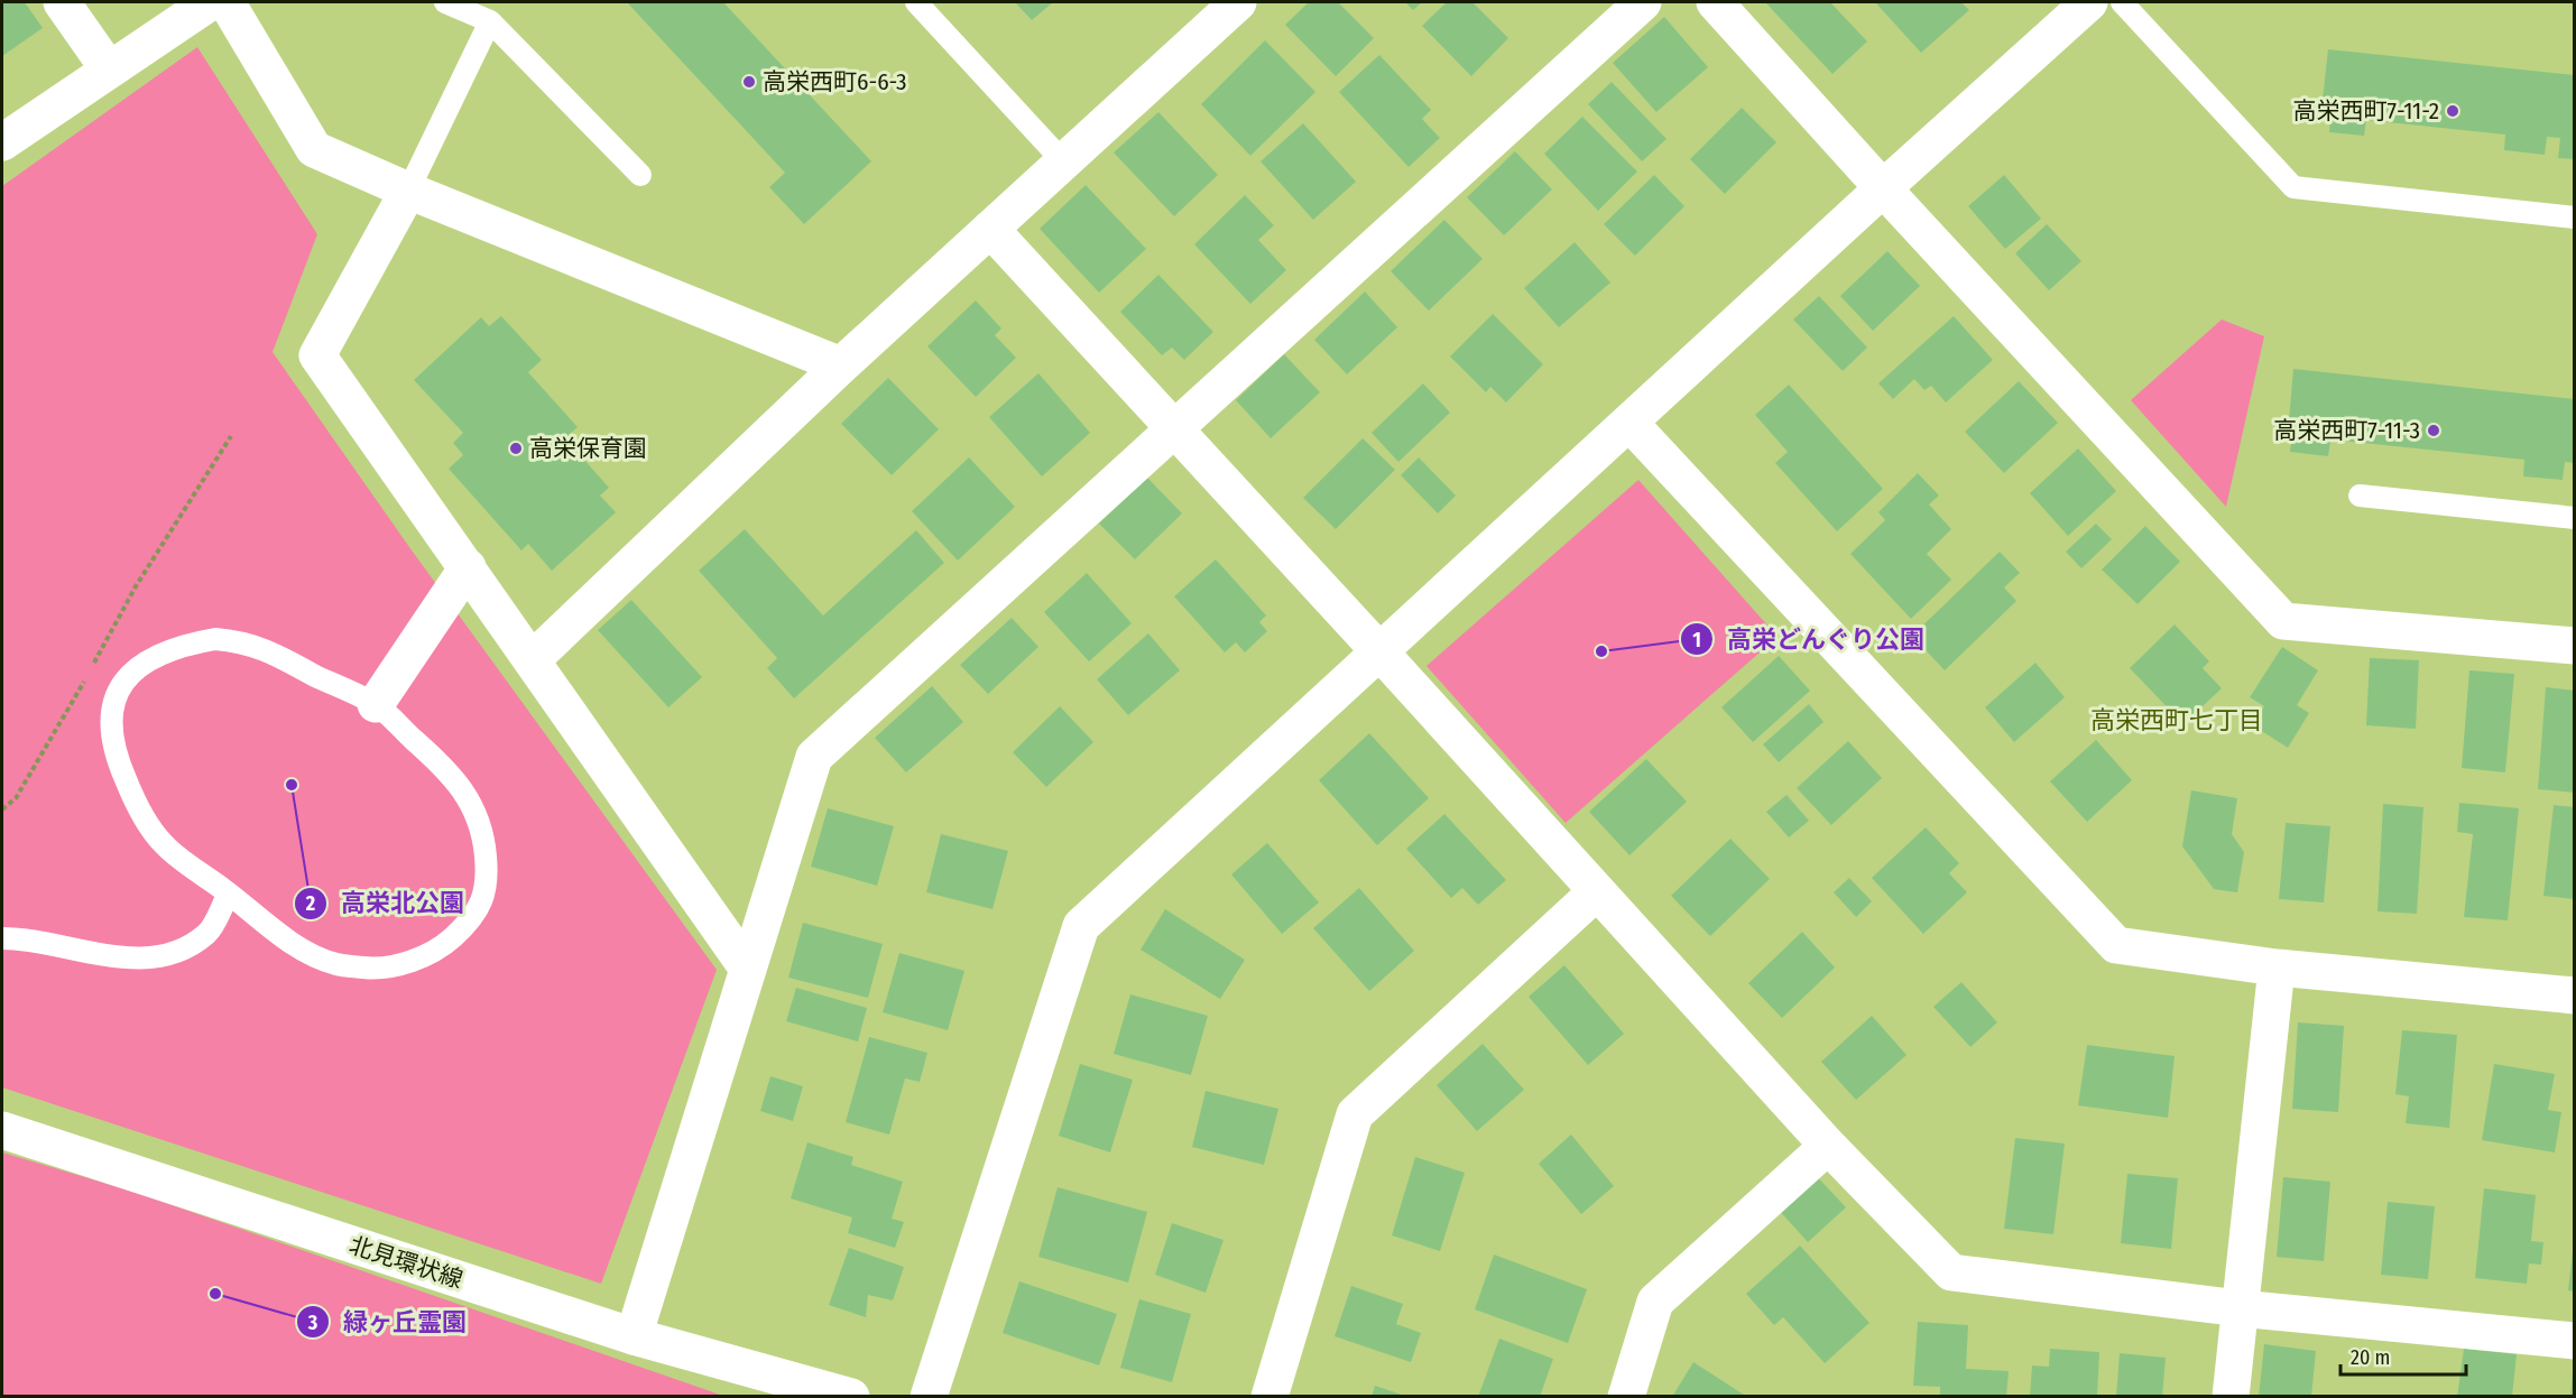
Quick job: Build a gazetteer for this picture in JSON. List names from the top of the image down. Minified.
{"streets":{"street":["北見環状線"]},"districts":["高栄西町七丁目"],"places":["高栄西町6-6-3","高栄西町7-11-2","高栄西町7-11-3","高栄保育園","高栄どんぐり公園","高栄北公園","緑ヶ丘霊園"],"scale_bar":"20 m"}
